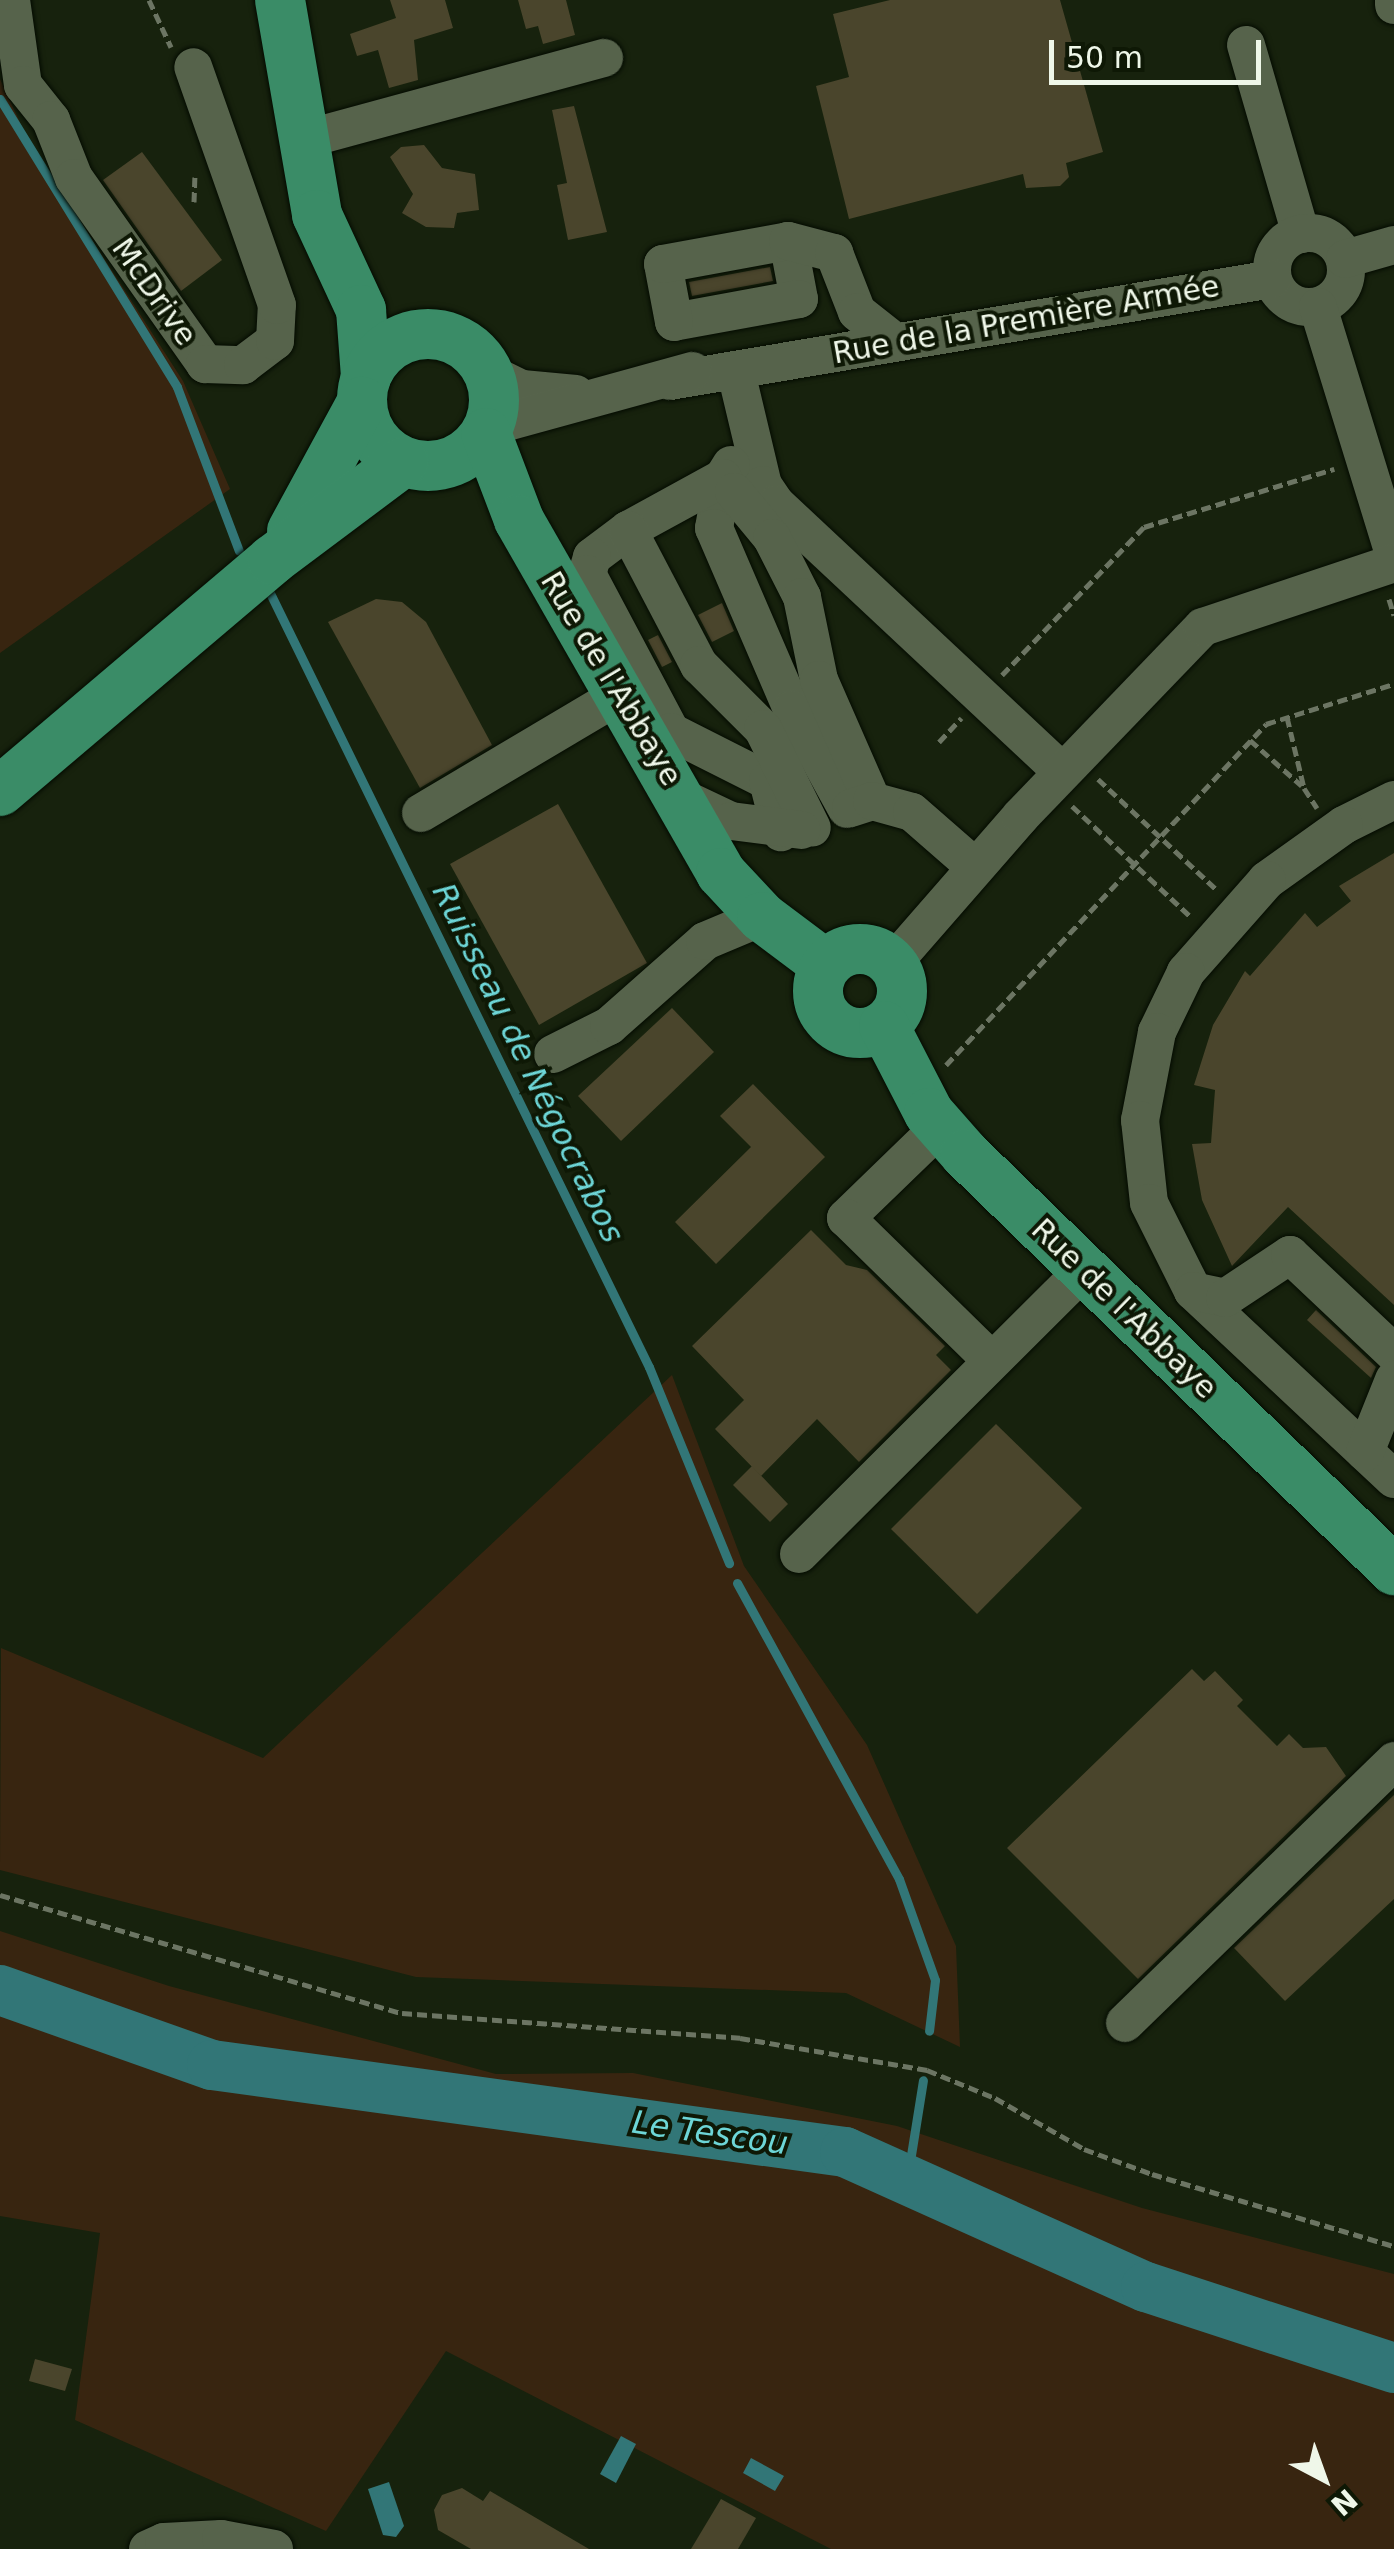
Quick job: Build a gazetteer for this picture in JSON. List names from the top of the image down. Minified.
{"streets":{"main road":["Rue de l'Abbaye"],"street":["McDrive","Rue de la Première Armée"]},"crossings":[["Rue de la Première Armée","Rue de l'Abbaye"]],"water":["Ruisseau de Négocrabos","Le Tescou"],"scale_bar":"50 m","north":"bottom right"}
